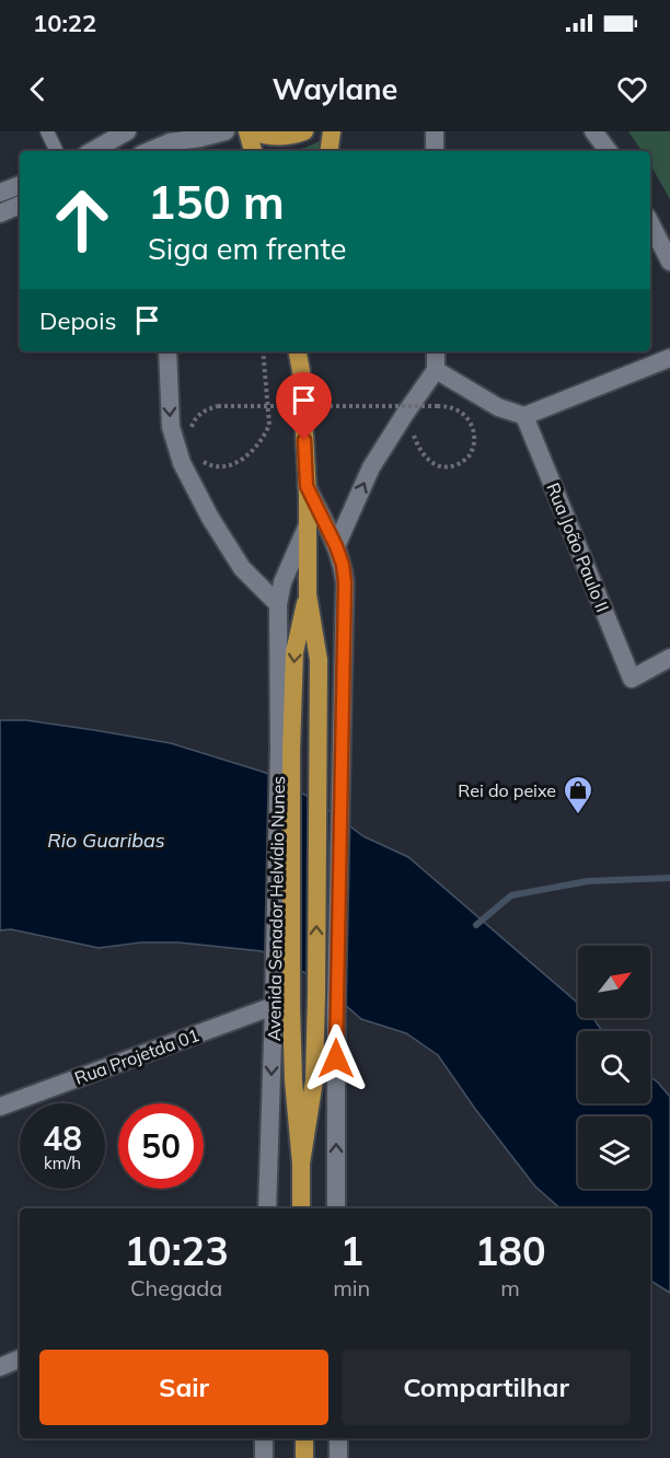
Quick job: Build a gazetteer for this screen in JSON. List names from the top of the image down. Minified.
{"streets":{"street":["Rua João Paulo II","Avenida Senador Helvídio Nunes","Rua Projetda 01"]},"crossings":[["Avenida Senador Helvídio Nunes","Rua Projetda 01"]],"water":["Rio Guaribas"],"places":{"shop":["Rei do peixe"]},"north":"top right","page":{"status":"10:22","header":"Waylane","turn":["150 m","Siga em frente"],"then":"Depois","speed":"48 km/h","limit":"50","eta":["10:23","Chegada","1","min","180","m"],"buttons":["Sair","Compartilhar"]}}
